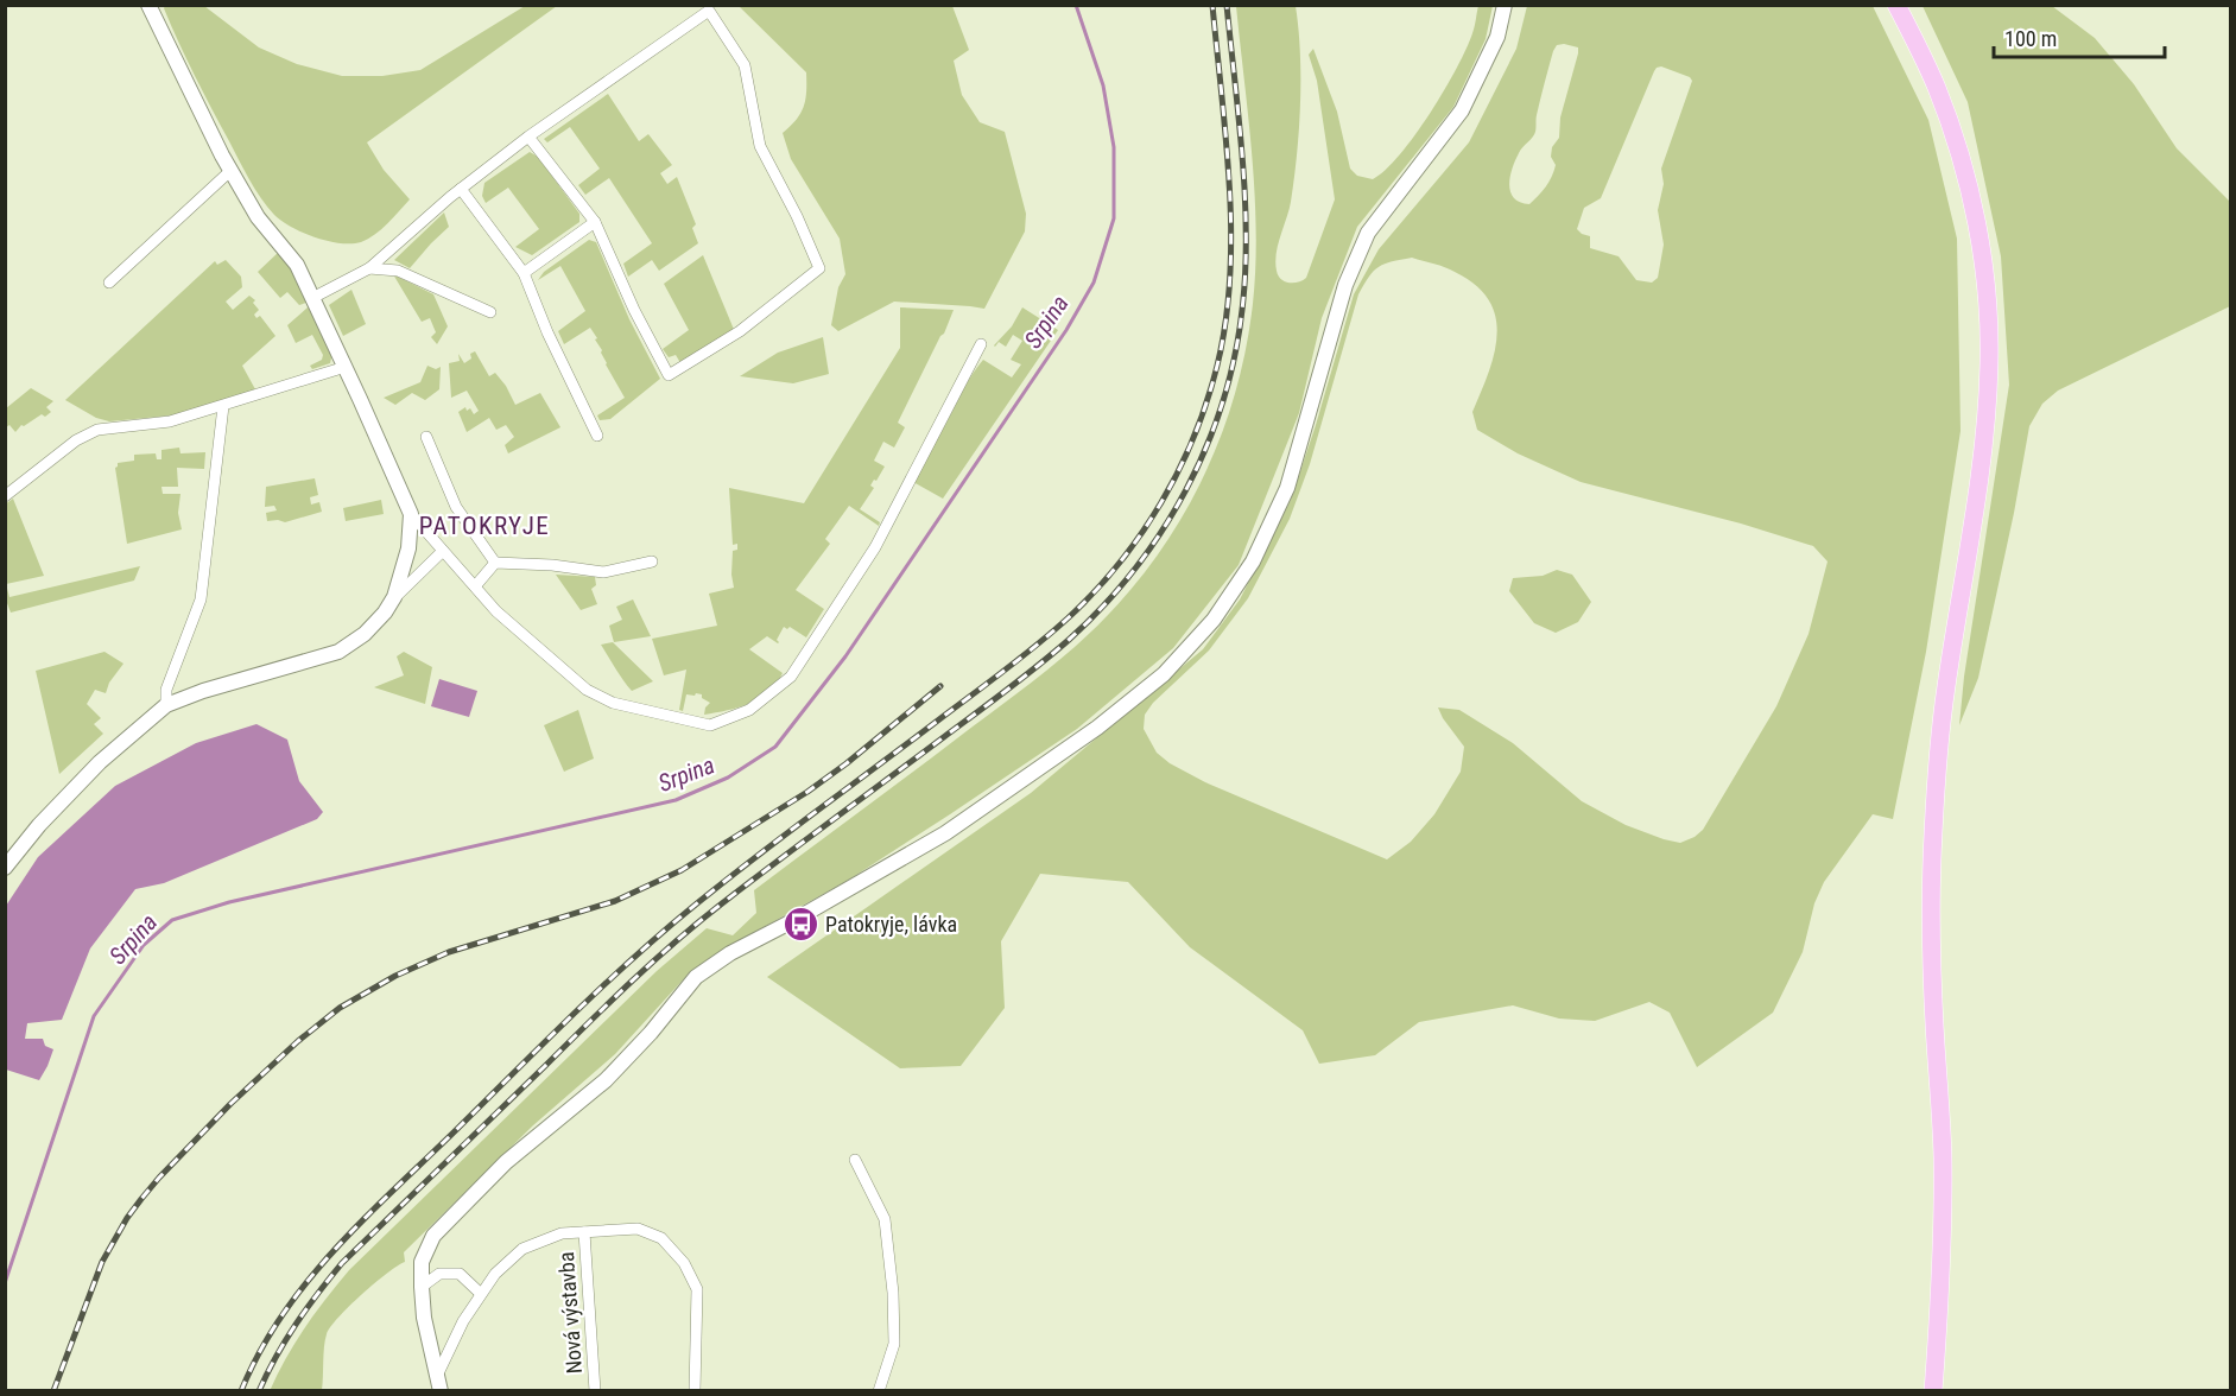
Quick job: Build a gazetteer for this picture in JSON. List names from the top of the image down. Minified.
{"streets":{"street":["Nová výstavba"]},"districts":["PATOKRYJE"],"water":["Srpina"],"places":{"bus stop":["Patokryje, lávka"]},"scale_bar":"100 m"}
